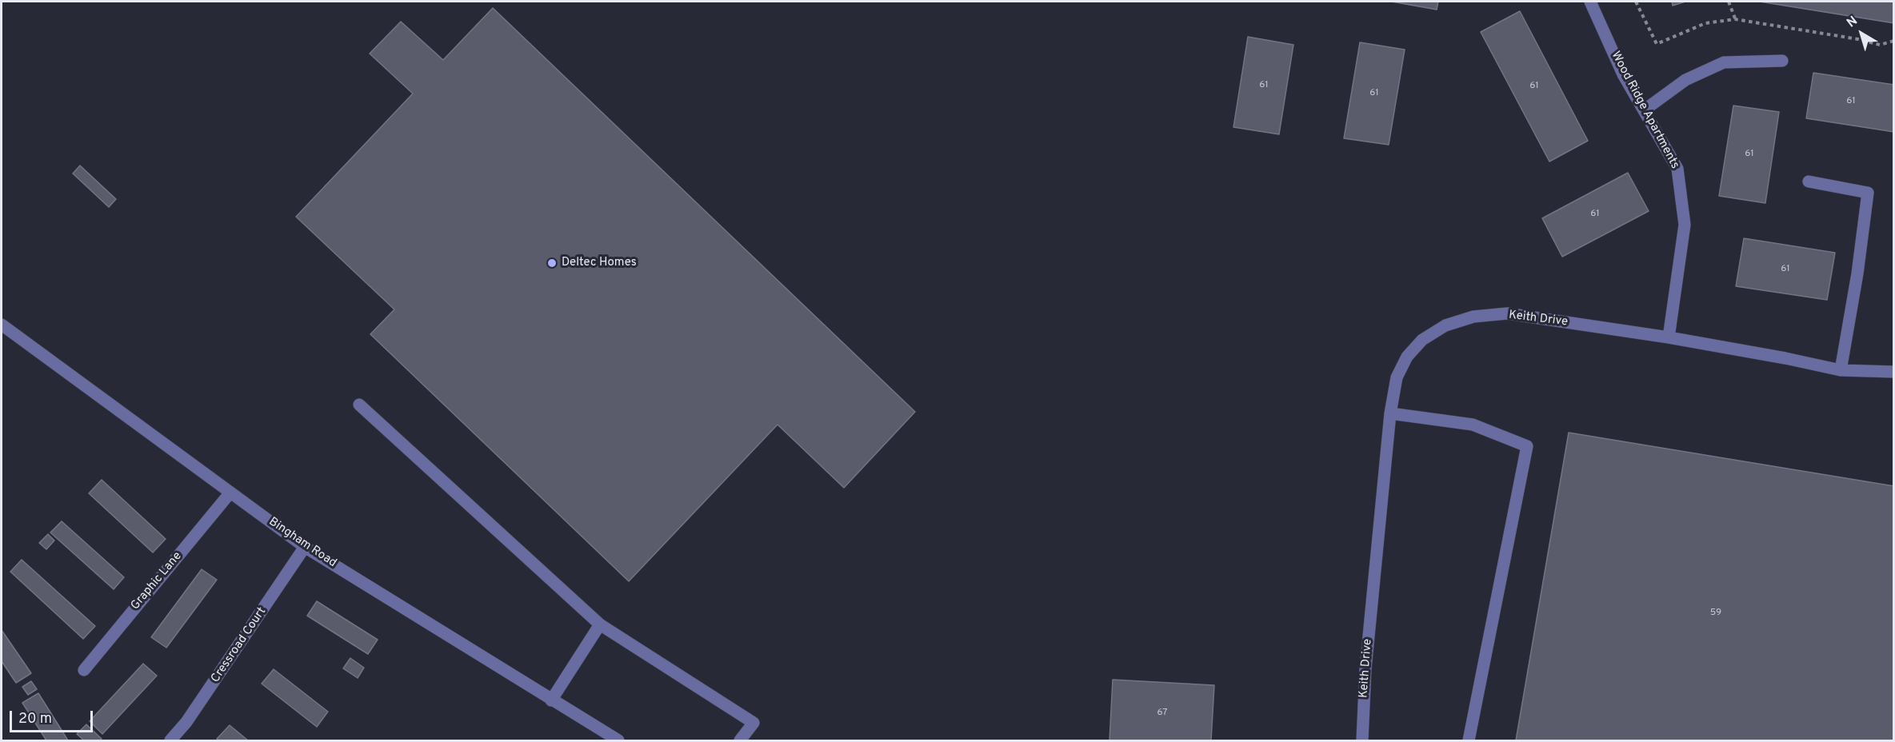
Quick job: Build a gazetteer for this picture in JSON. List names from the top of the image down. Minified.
{"streets":{"street":["Wood Ridge Apartments","Keith Drive","Bingham Road","Graphic Lane","Cressroad Court"]},"crossings":[["Wood Ridge Apartments","Keith Drive"],["Bingham Road","Graphic Lane"],["Bingham Road","Cressroad Court"]],"places":["Deltec Homes"],"house_numbers":["61","61","61","61","61","61","61","59","67"],"scale_bar":"20 m","north":"top left"}
